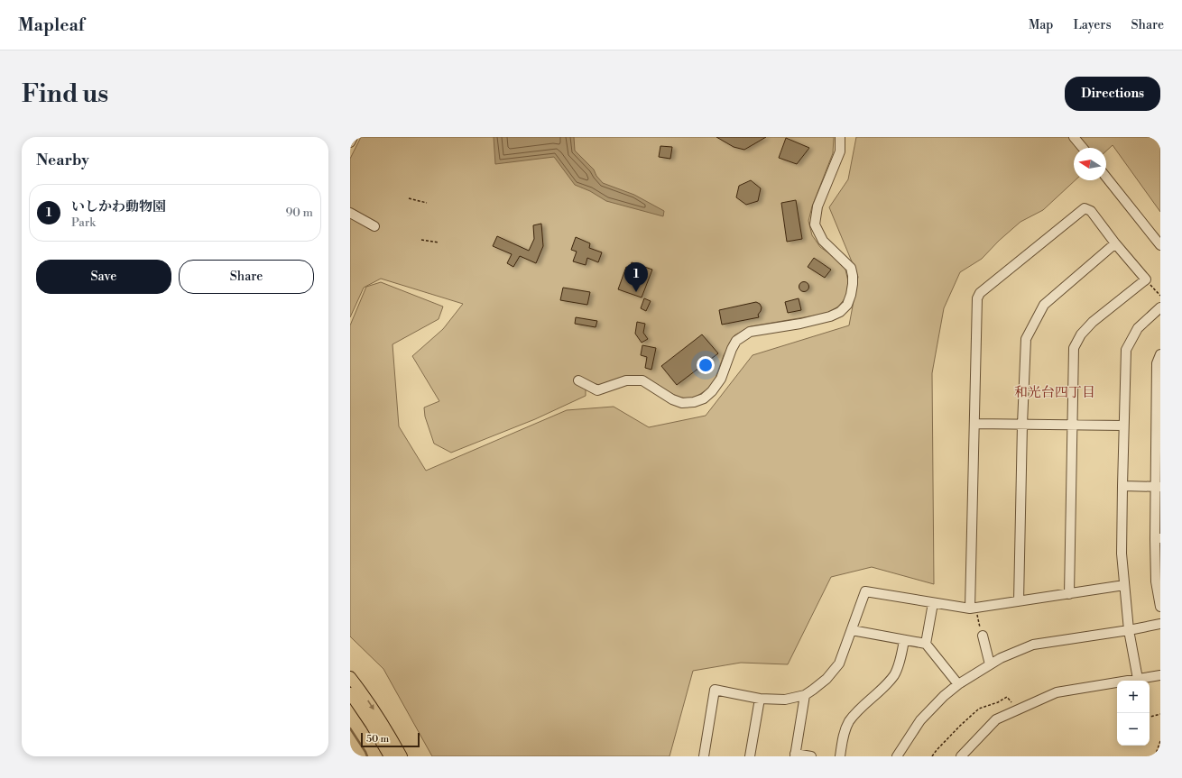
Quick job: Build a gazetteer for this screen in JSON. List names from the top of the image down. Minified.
{"districts":["和光台四丁目"],"scale_bar":"50 m","north":"left","page":{"header":"Mapleaf","nav":["Map","Layers","Share"],"buttons":["Directions",["Save","Share"]],"title":"Find us","heading":"Nearby","list":[{"mark":"1","name":"いしかわ動物園","note":"Park","value":"90 m"}],"pins":"1","map_buttons":["+","−"],"scale":"50 m"}}
